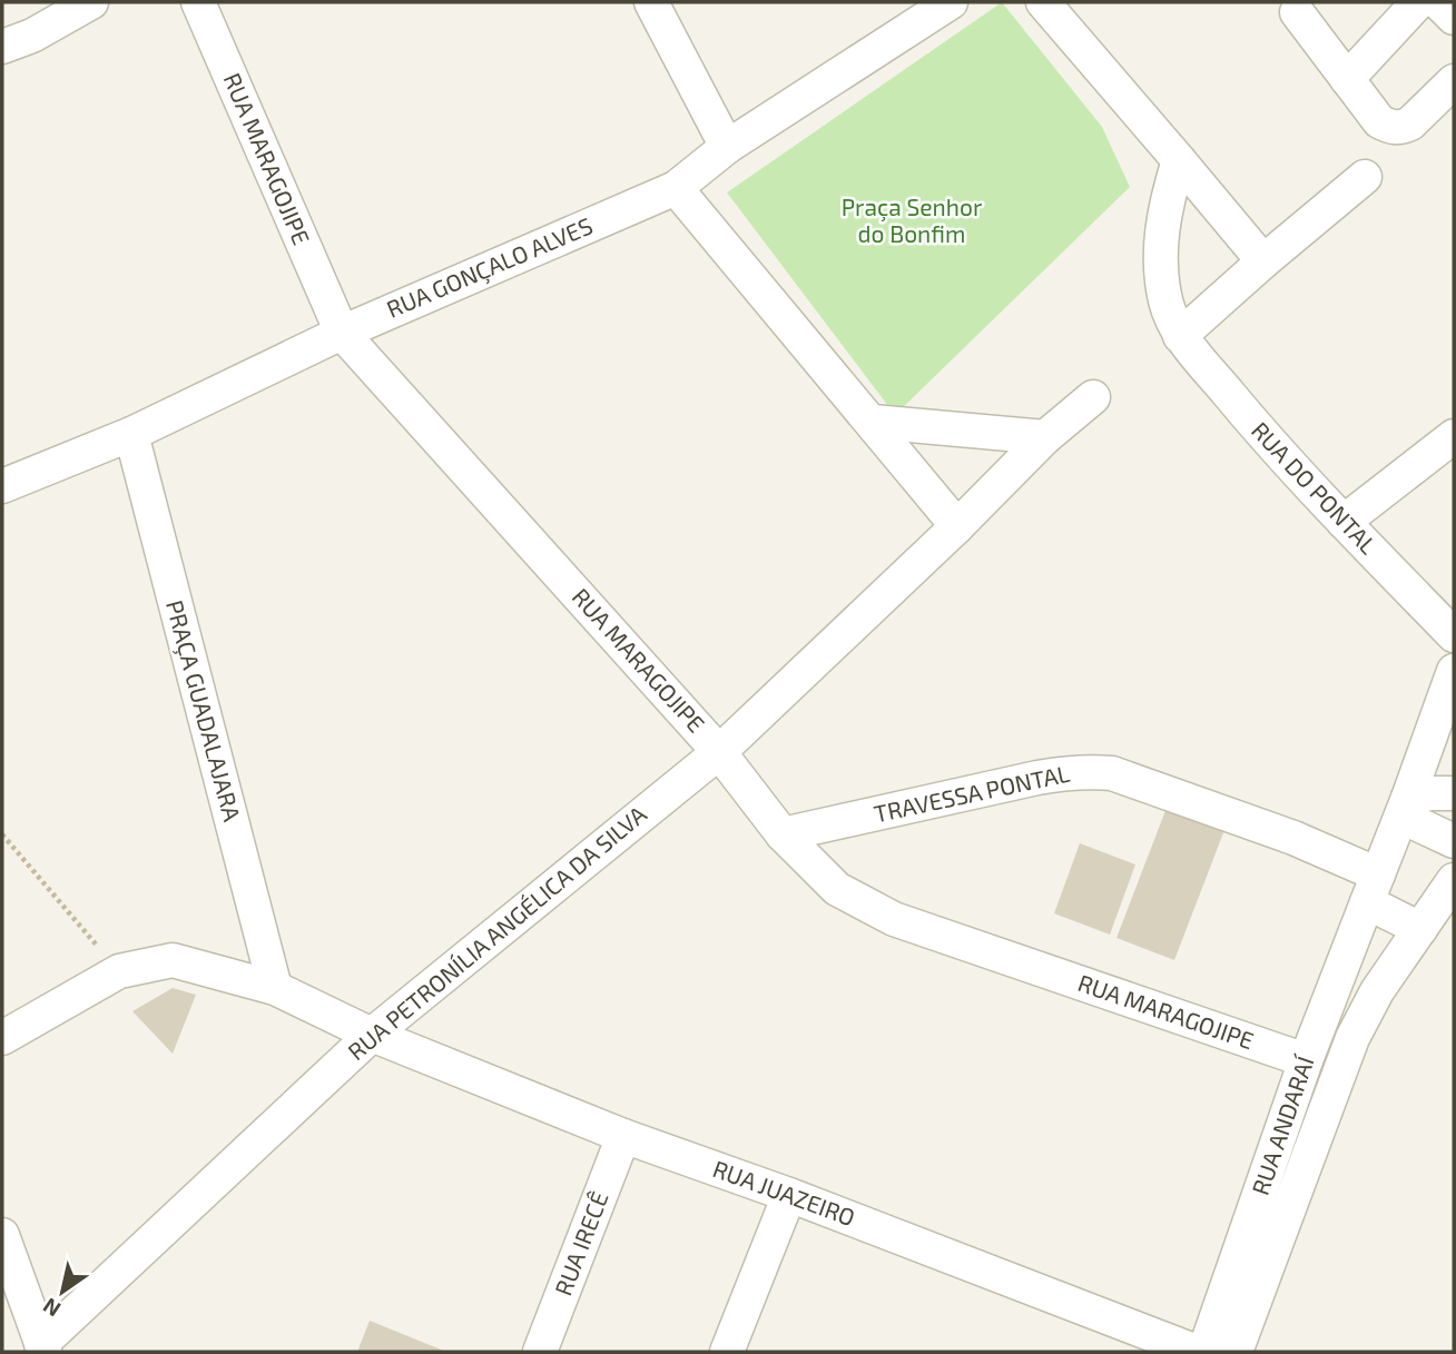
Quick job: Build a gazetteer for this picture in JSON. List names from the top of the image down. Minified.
{"streets":{"street":["RUA MARAGOJIPE","RUA GONÇALO ALVES","RUA DO PONTAL","PRAÇA GUADALAJARA","TRAVESSA PONTAL","RUA PETRONÍLIA ANGÉLICA DA SILVA","RUA ANDARAÍ","RUA JUAZEIRO","RUA IRECÊ"]},"crossings":[["RUA MARAGOJIPE","RUA GONÇALO ALVES"],["RUA MARAGOJIPE","TRAVESSA PONTAL"],["RUA MARAGOJIPE","RUA PETRONÍLIA ANGÉLICA DA SILVA"],["RUA MARAGOJIPE","RUA ANDARAÍ"],["RUA GONÇALO ALVES","PRAÇA GUADALAJARA"],["PRAÇA GUADALAJARA","RUA JUAZEIRO"],["TRAVESSA PONTAL","RUA ANDARAÍ"],["RUA PETRONÍLIA ANGÉLICA DA SILVA","RUA JUAZEIRO"],["RUA JUAZEIRO","RUA IRECÊ"]],"parks":["Praça Senhor do Bonfim"],"north":"bottom left"}
